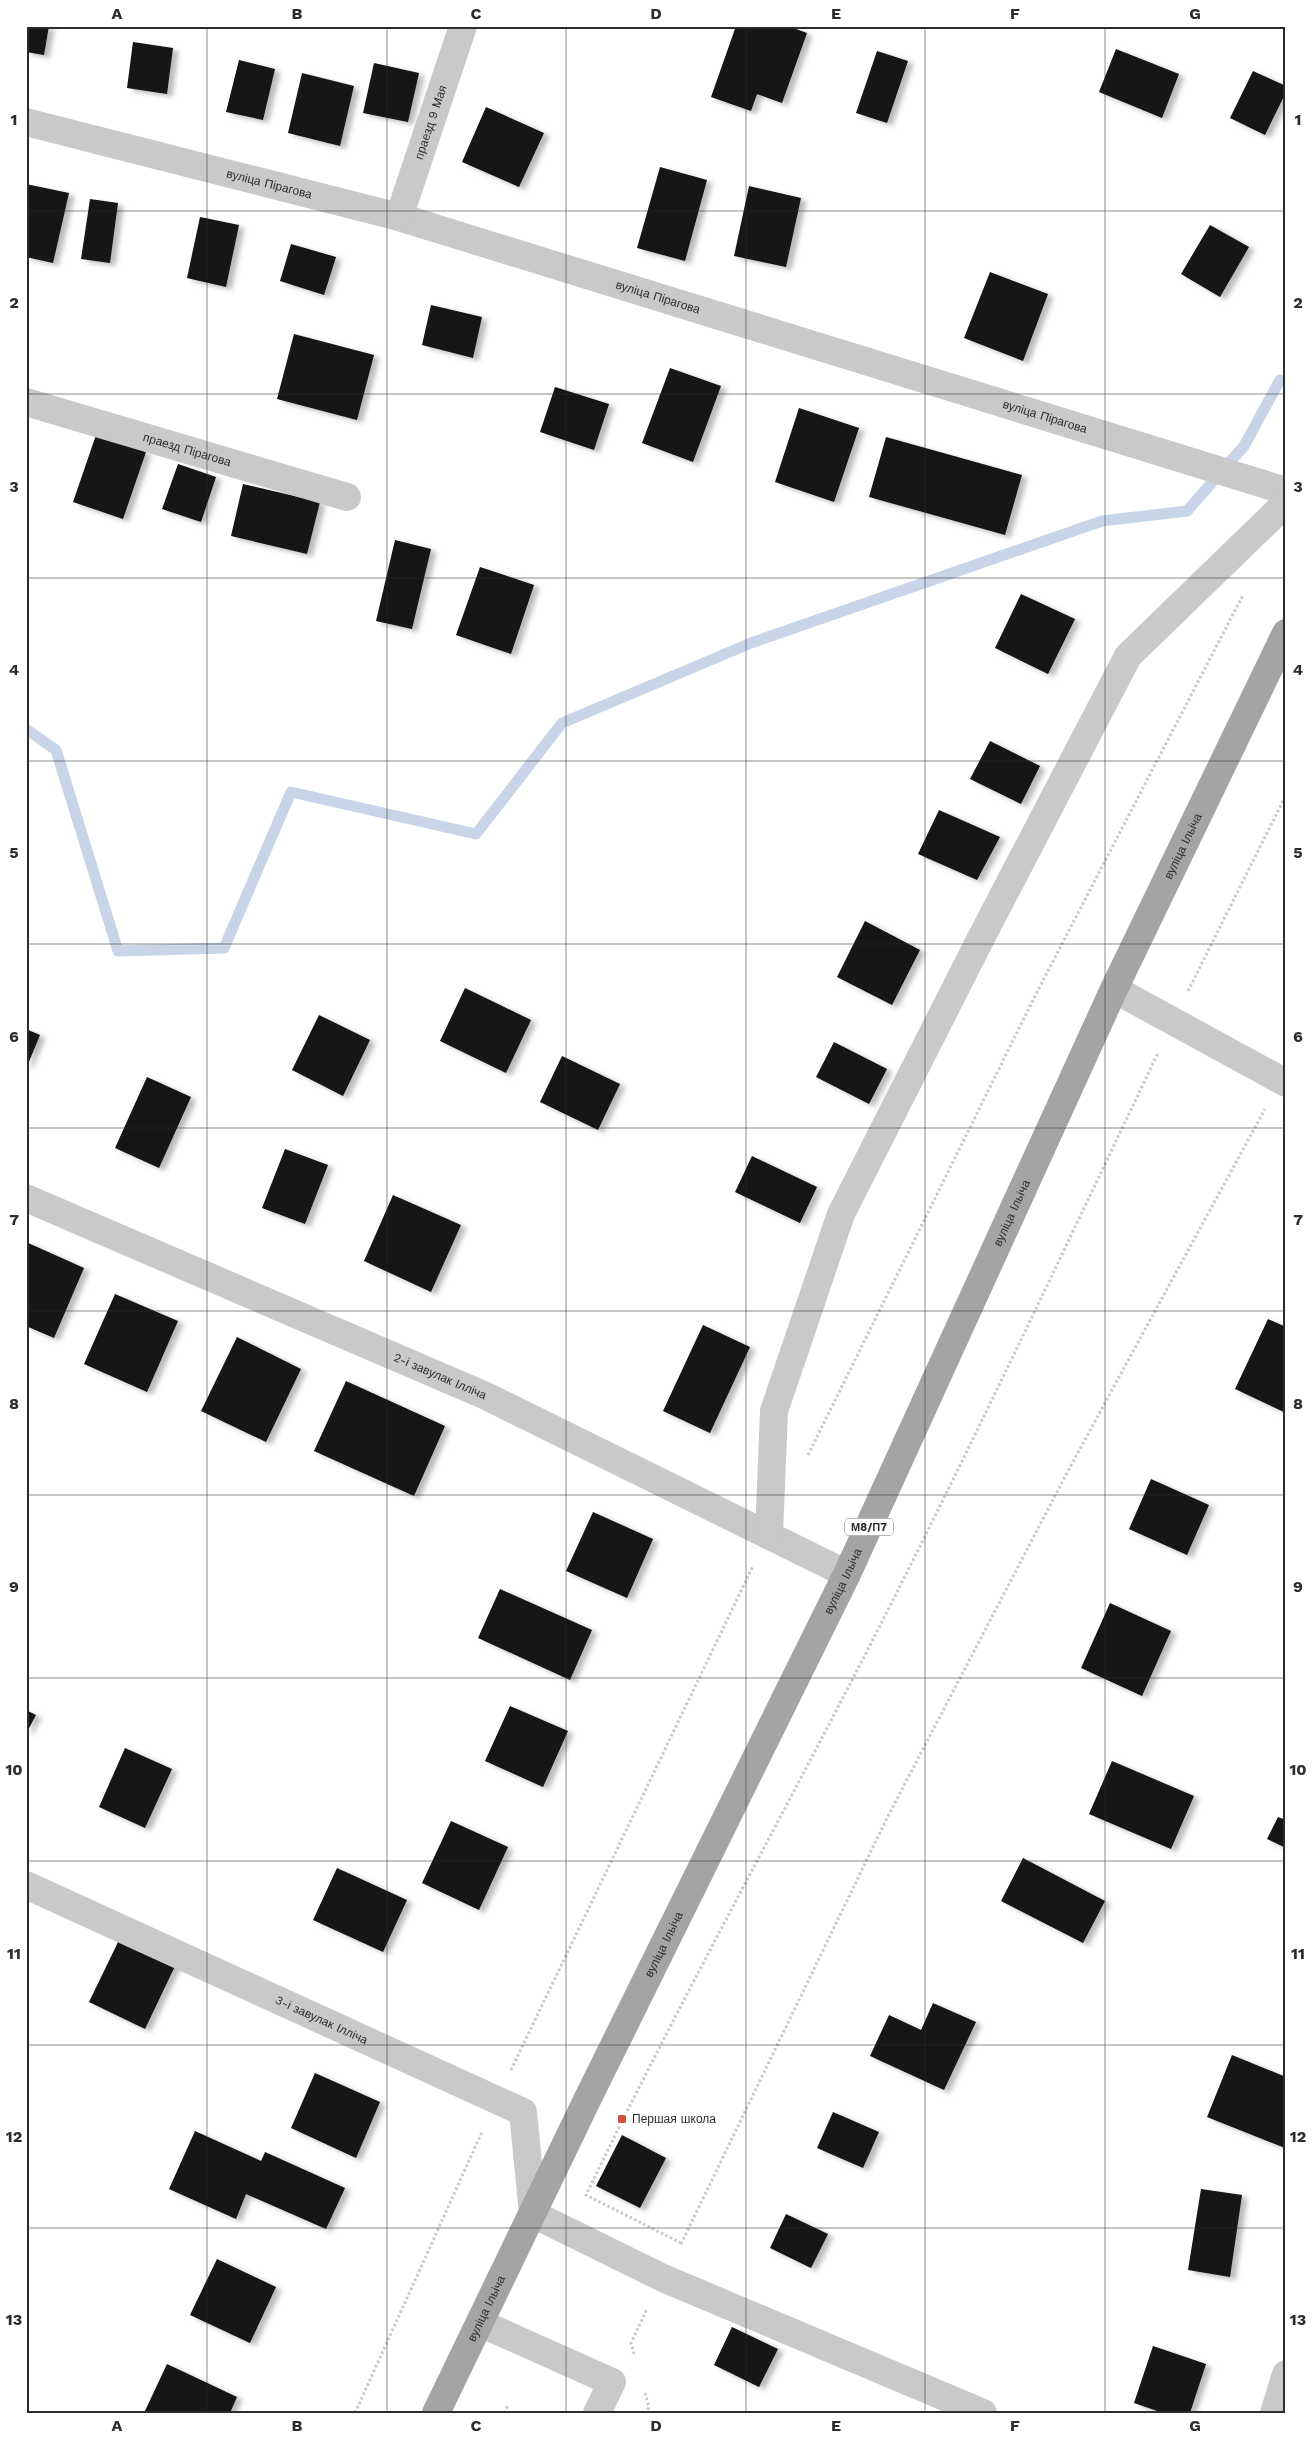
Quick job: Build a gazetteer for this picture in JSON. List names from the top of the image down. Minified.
{"streets":{"main road":["вуліца Ільіча","М8/П7"],"street":["праезд 9 Мая","вуліца Пірагова","праезд Пірагова","2-і завулак Ілліча","3-і завулак Ілліча"]},"crossings":[["праезд 9 Мая","вуліца Пірагова"],["вуліца Ільіча","2-і завулак Ілліча"],["вуліца Ільіча","3-і завулак Ілліча"]],"places":{"transit":["Першая школа"]},"grid":{"columns":["A","B","C","D","E","F","G"],"rows":["1","2","3","4","5","6","7","8","9","10","11","12","13"]}}
